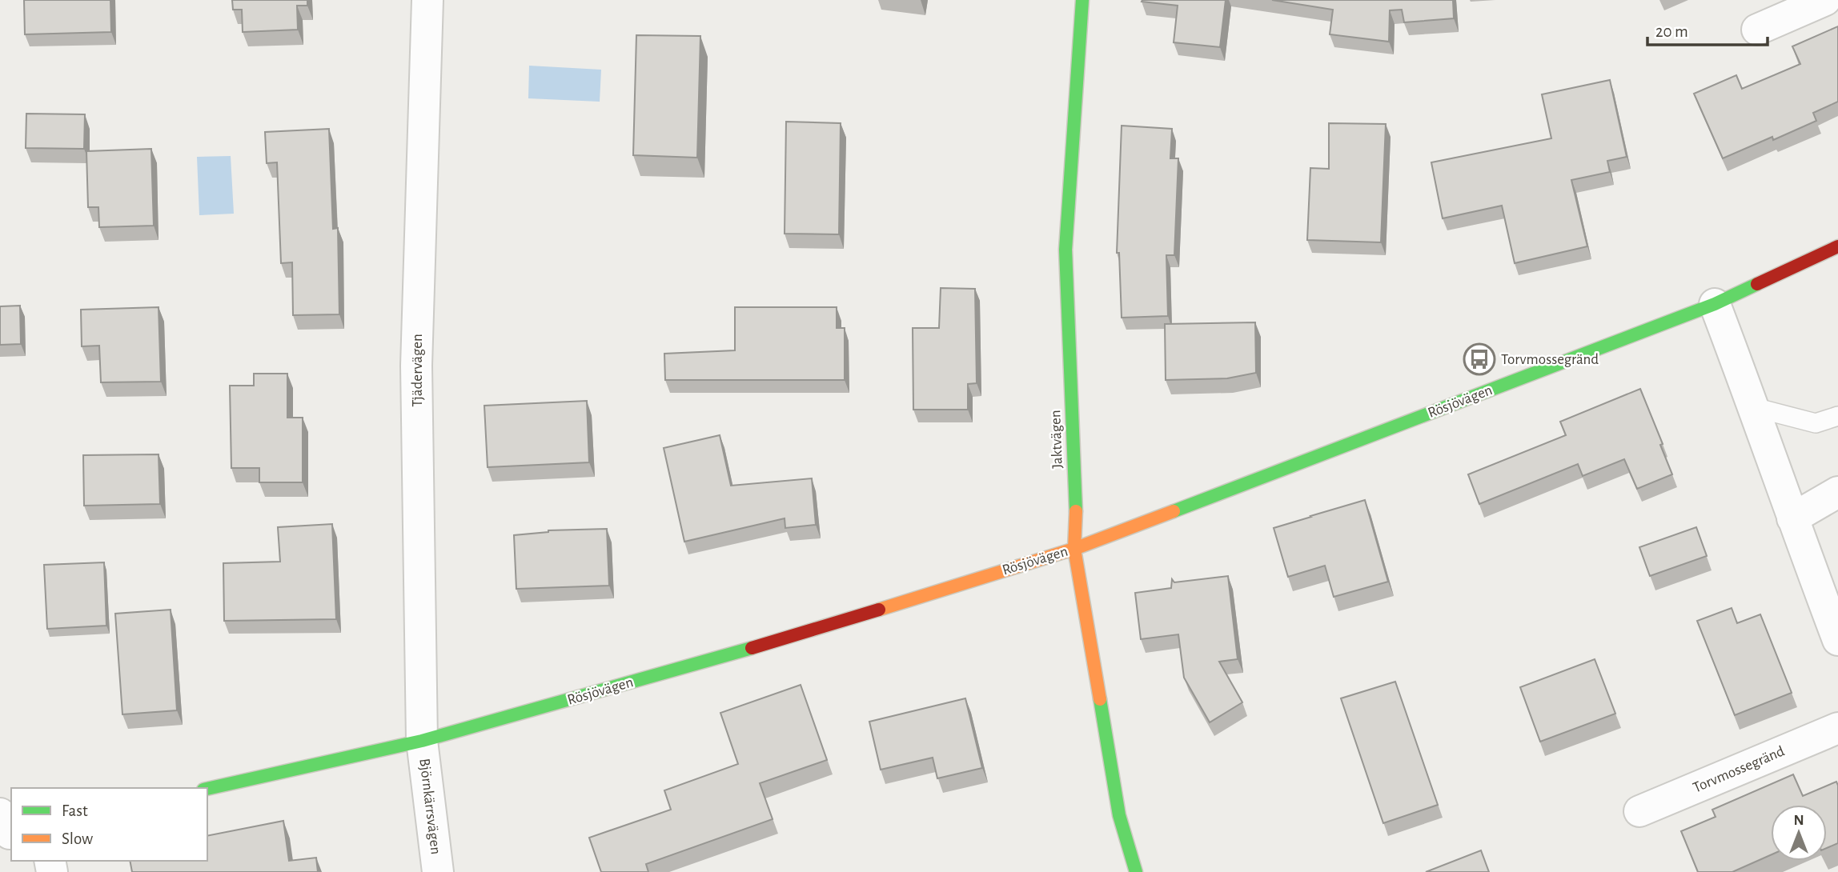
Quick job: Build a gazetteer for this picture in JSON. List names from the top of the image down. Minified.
{"streets":{"street":["Tjädervägen","Rösjövägen","Jaktvägen","Torvmossegränd","Björnkärrsvägen"]},"crossings":[["Tjädervägen","Rösjövägen"],["Tjädervägen","Björnkärrsvägen"],["Rösjövägen","Jaktvägen"],["Rösjövägen","Björnkärrsvägen"]],"places":{"bus stop":["Torvmossegränd"]},"legend":["Fast","Slow"],"scale_bar":"20 m","north":"top"}
